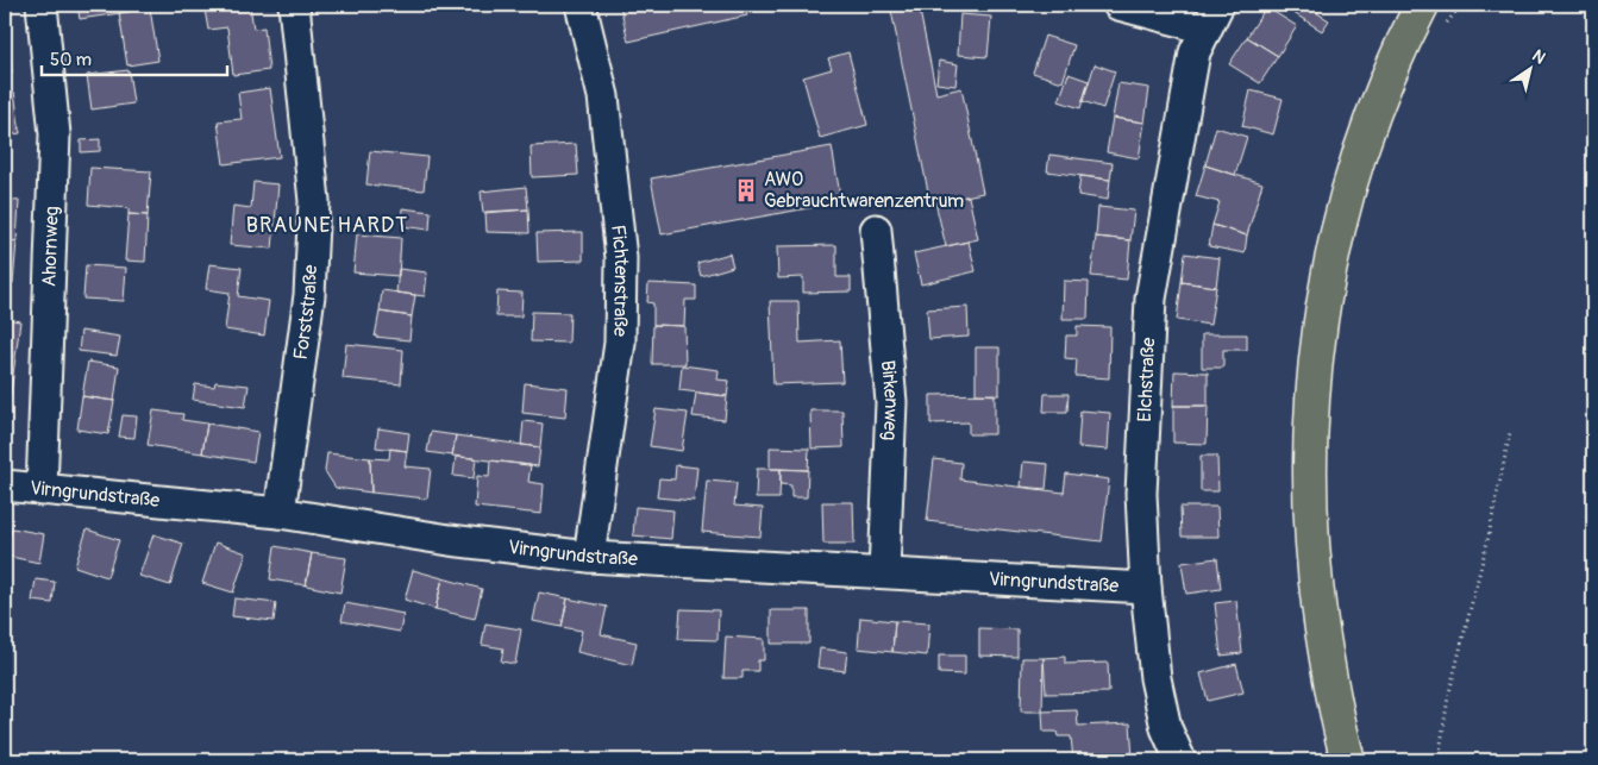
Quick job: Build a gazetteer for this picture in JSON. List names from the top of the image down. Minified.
{"streets":{"street":["Ahornweg","Fichtenstraße","Forststraße","Elchstraße","Birkenweg","Virngrundstraße"]},"crossings":[["Ahornweg","Virngrundstraße"],["Fichtenstraße","Virngrundstraße"],["Forststraße","Virngrundstraße"],["Elchstraße","Virngrundstraße"],["Birkenweg","Virngrundstraße"]],"districts":["BRAUNE HARDT"],"places":{"building":["AWO Gebrauchtwarenzentrum"]},"scale_bar":"50 m","north":"top right"}
